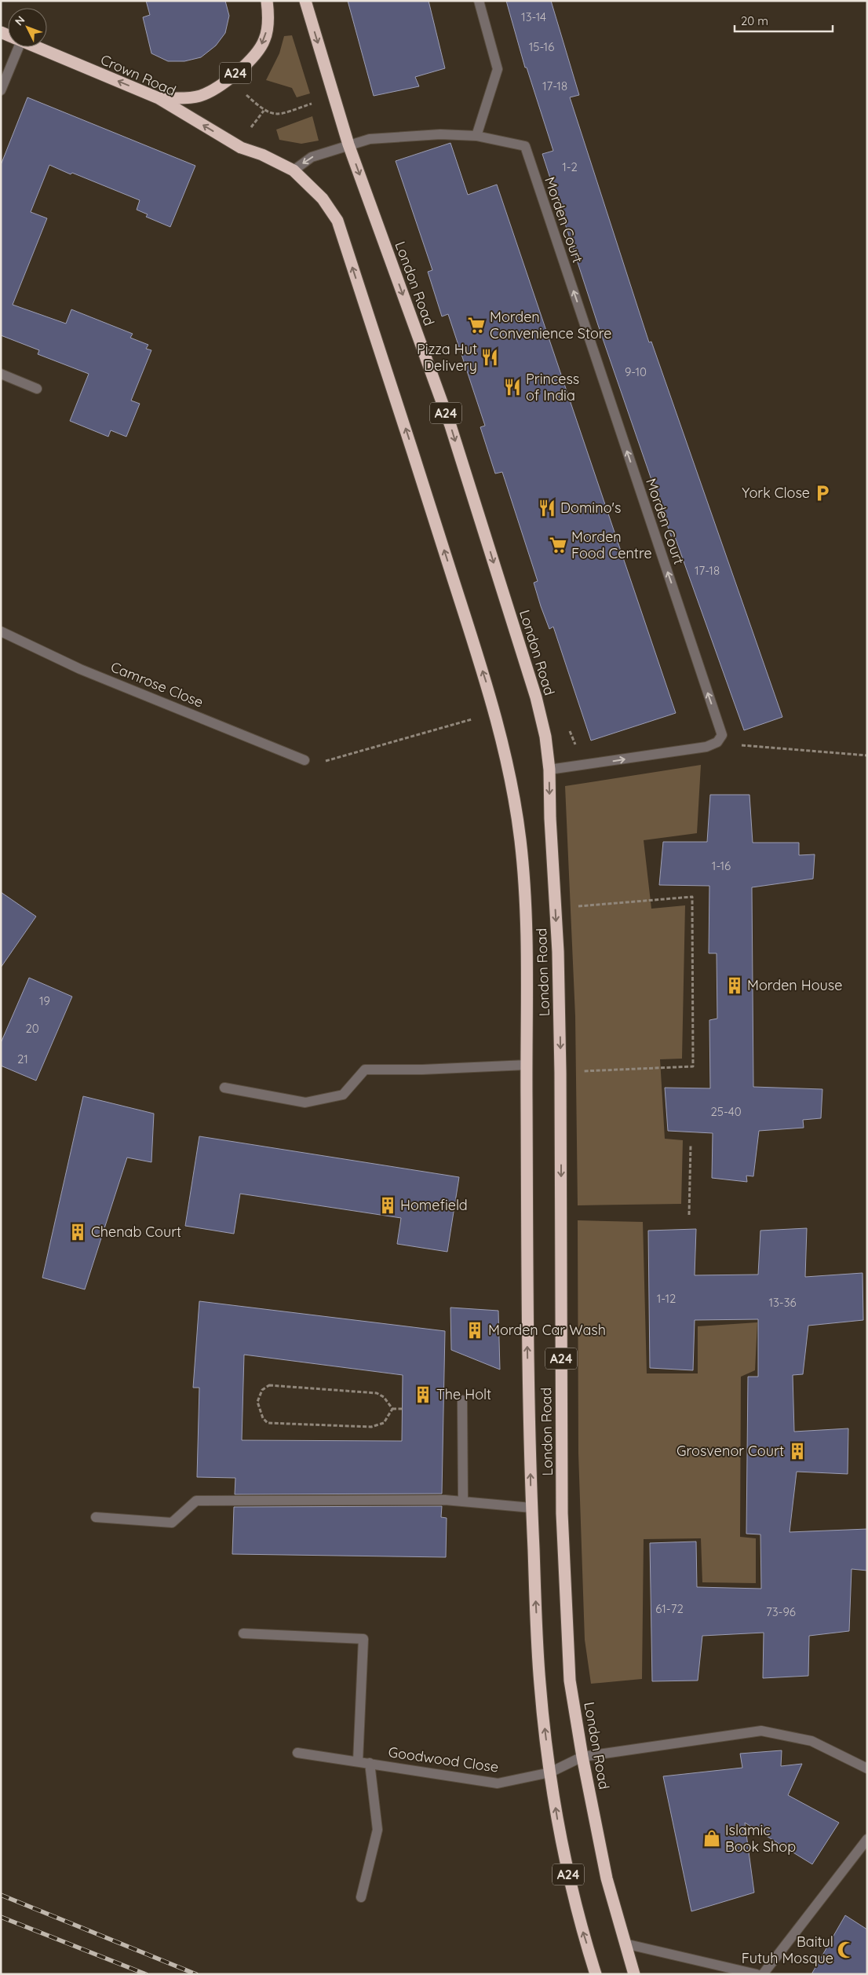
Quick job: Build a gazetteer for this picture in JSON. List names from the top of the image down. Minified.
{"streets":{"highway":["A24","Crown Road","London Road"],"street":["Morden Court","Camrose Close","Goodwood Close"]},"crossings":[["A24","Crown Road"],["Crown Road","London Road"],["Morden Court","London Road"],["London Road","Goodwood Close"]],"one_way":["Crown Road"],"places":{"supermarket":["Morden Convenience Store","Morden Food Centre"],"restaurant":["Pizza Hut Delivery","Princess of India","Domino's"],"parking":["York Close"],"building":["Morden House","Homefield","Chenab Court","Morden Car Wash","The Holt","Grosvenor Court"],"shop":["Islamic Book Shop"],"mosque":["Baitul Futuh Mosque"]},"house_numbers":["13-14","15-16","17-18","1-2","9-10","17-18","1-16","19","20","21","25-40","1-12","13-36","61-72","73-96"],"scale_bar":"20 m","north":"top left"}
